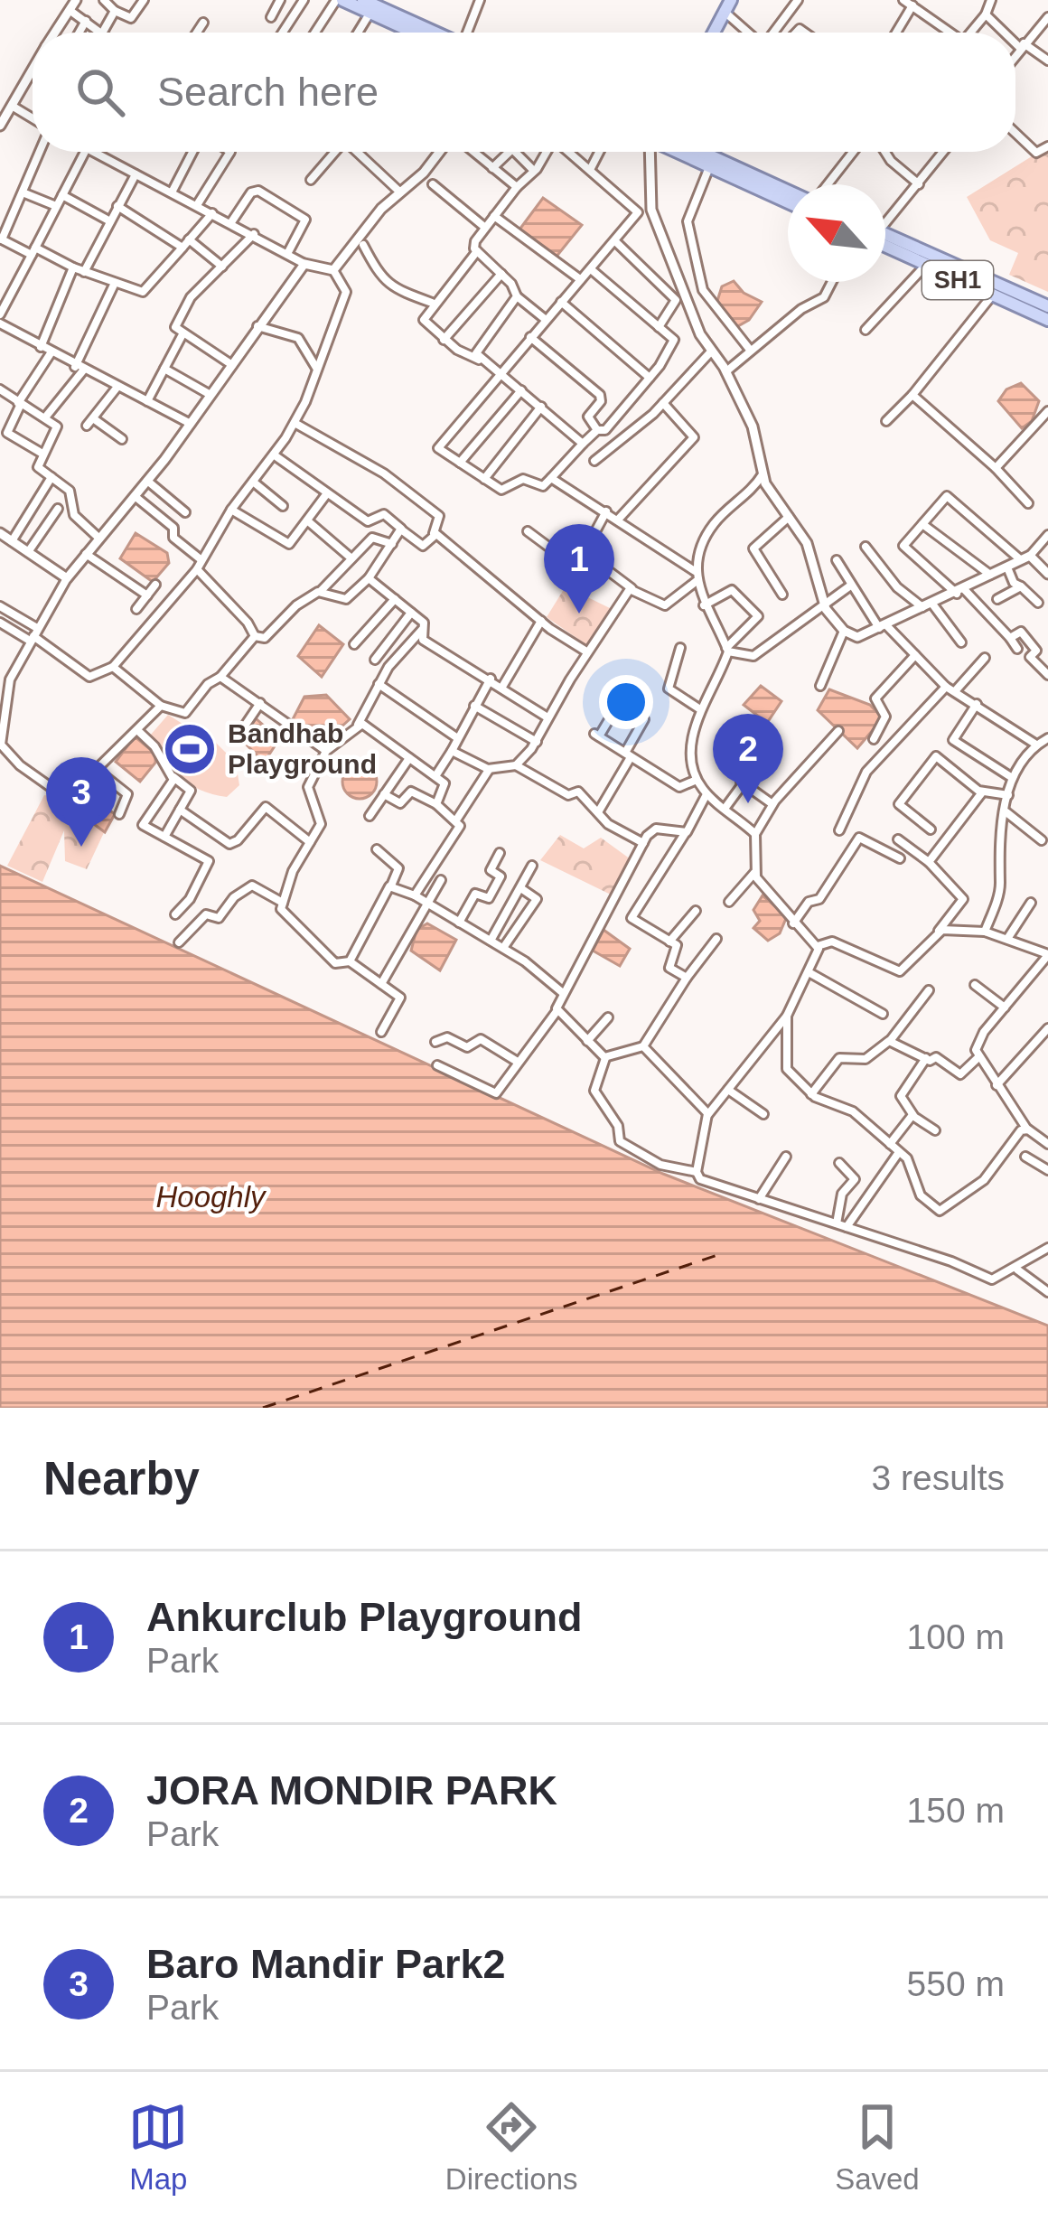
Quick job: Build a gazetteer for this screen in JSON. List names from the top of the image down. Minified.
{"streets":{"main road":["SH1"]},"water":["Hooghly"],"places":{"sports":["Bandhab Playground"]},"north":"top left","page":{"search":"Search here","pins":["1","2","3"],"heading":["Nearby","3 results"],"list":[{"mark":"1","name":"Ankurclub Playground","note":"Park","value":"100 m"},{"mark":"2","name":"JORA MONDIR PARK","note":"Park","value":"150 m"},{"mark":"3","name":"Baro Mandir Park2","note":"Park","value":"550 m"}],"nav":["Map","Directions","Saved"]}}
